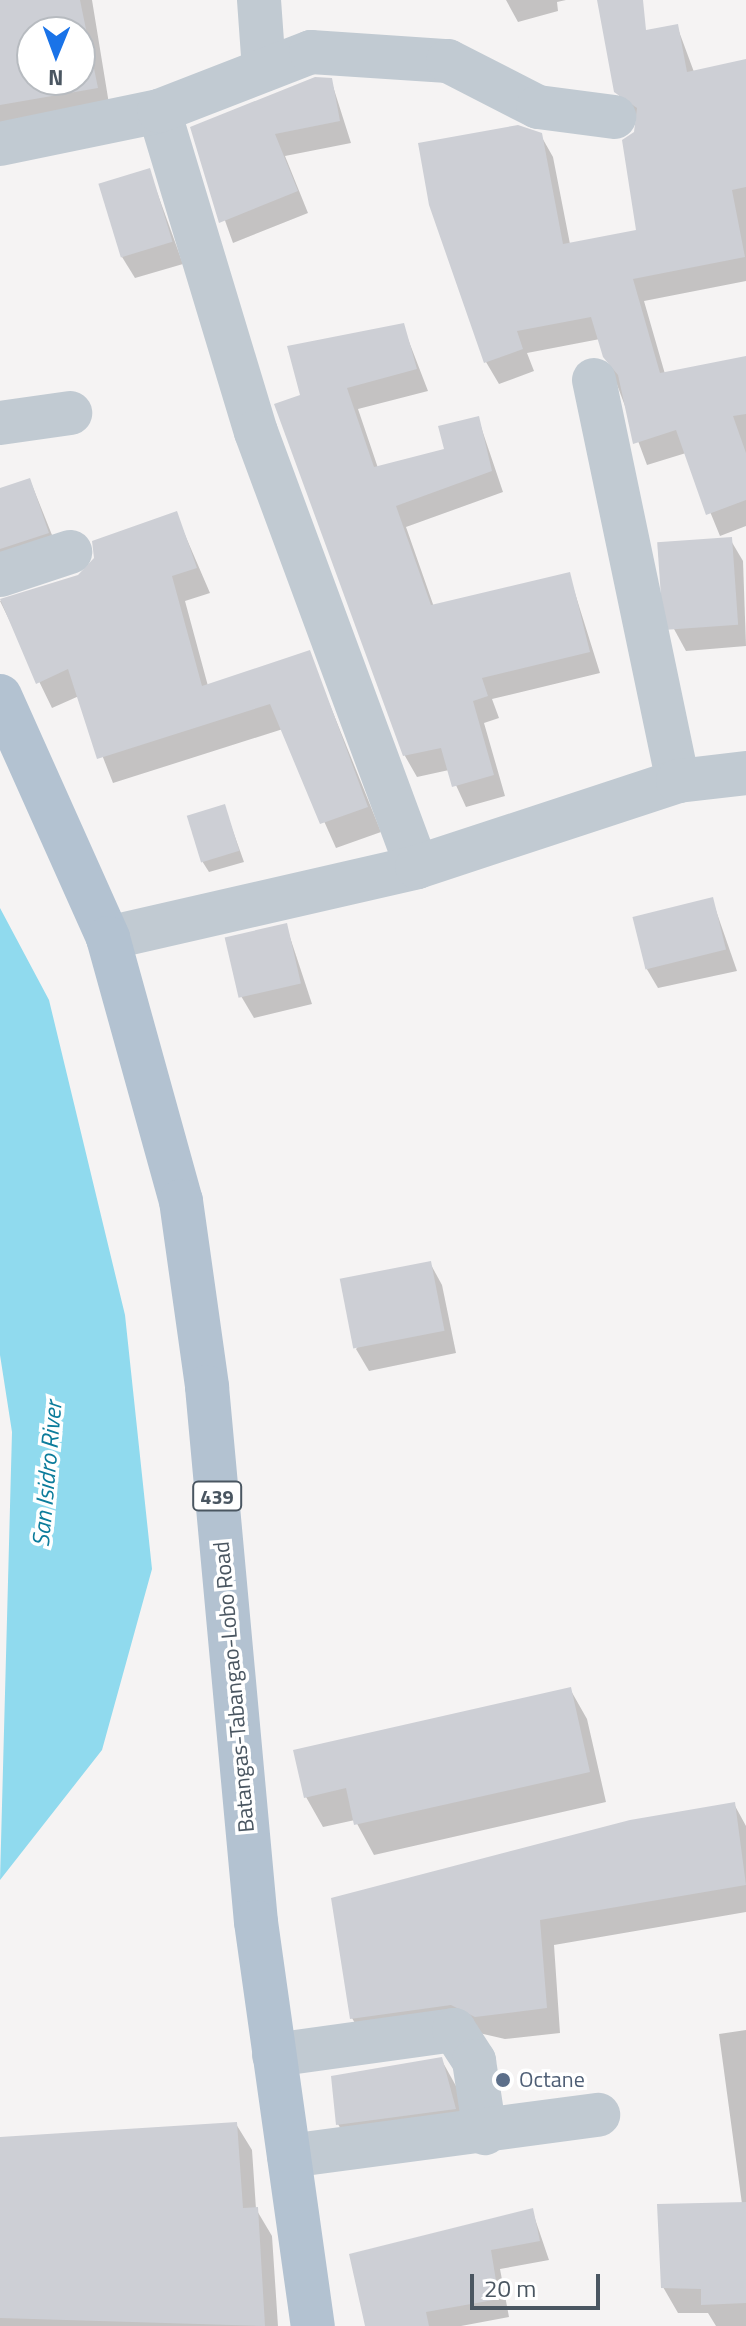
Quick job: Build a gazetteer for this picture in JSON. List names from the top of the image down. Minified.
{"streets":{"main road":["439","Batangas-Tabangao-Lobo Road"]},"water":["San Isidro River"],"places":["Octane"],"scale_bar":"20 m","north":"bottom"}
